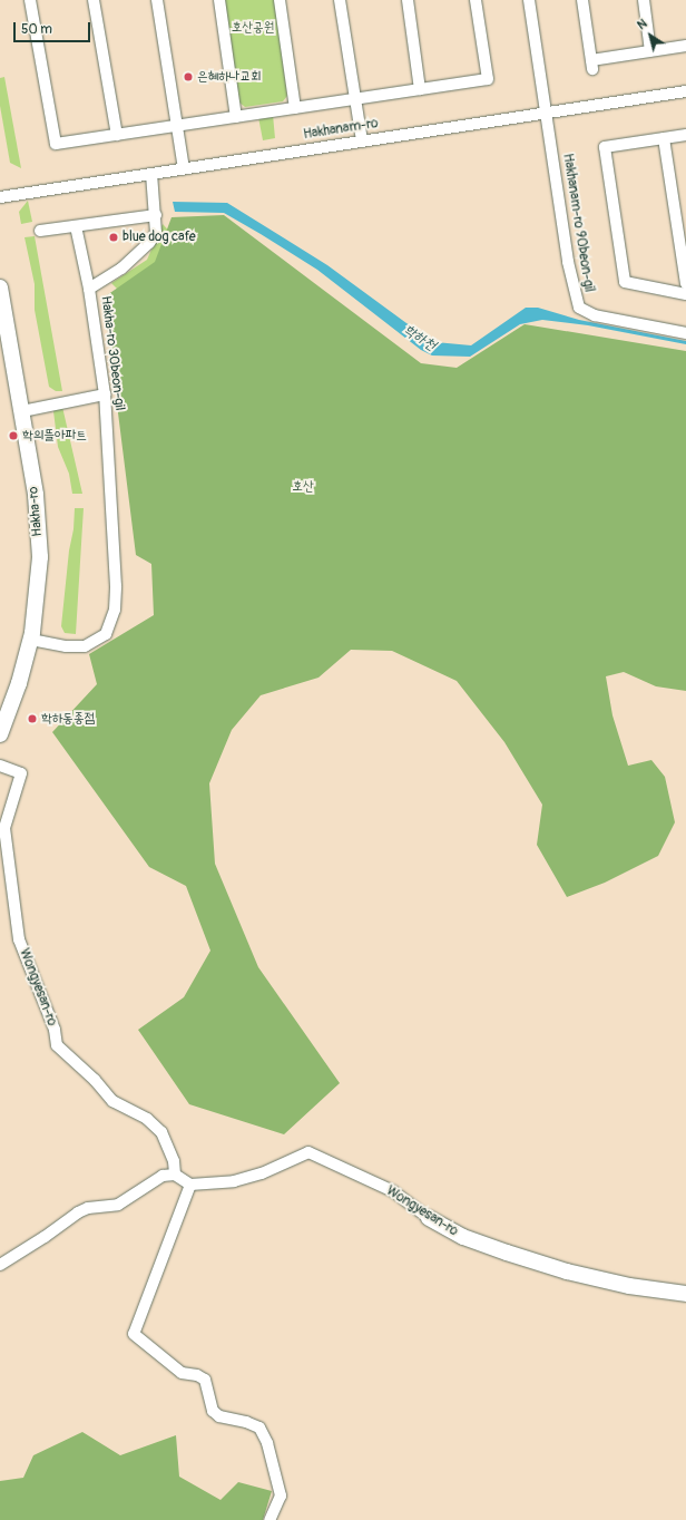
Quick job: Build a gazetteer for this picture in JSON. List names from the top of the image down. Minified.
{"streets":{"street":["Hakhanam-ro","Hakhanam-ro 90beon-gil","Hakha-ro 30beon-gil","Hakha-ro","Wongyesan-ro"]},"crossings":[["Hakhanam-ro","Hakhanam-ro 90beon-gil"],["Hakha-ro 30beon-gil","Hakha-ro"]],"water":["학하천"],"parks":["호산공원","호산"],"places":["은혜하나교회","blue dog cafe","학의뜰아파트","학하동종점"],"scale_bar":"50 m","north":"top left"}
